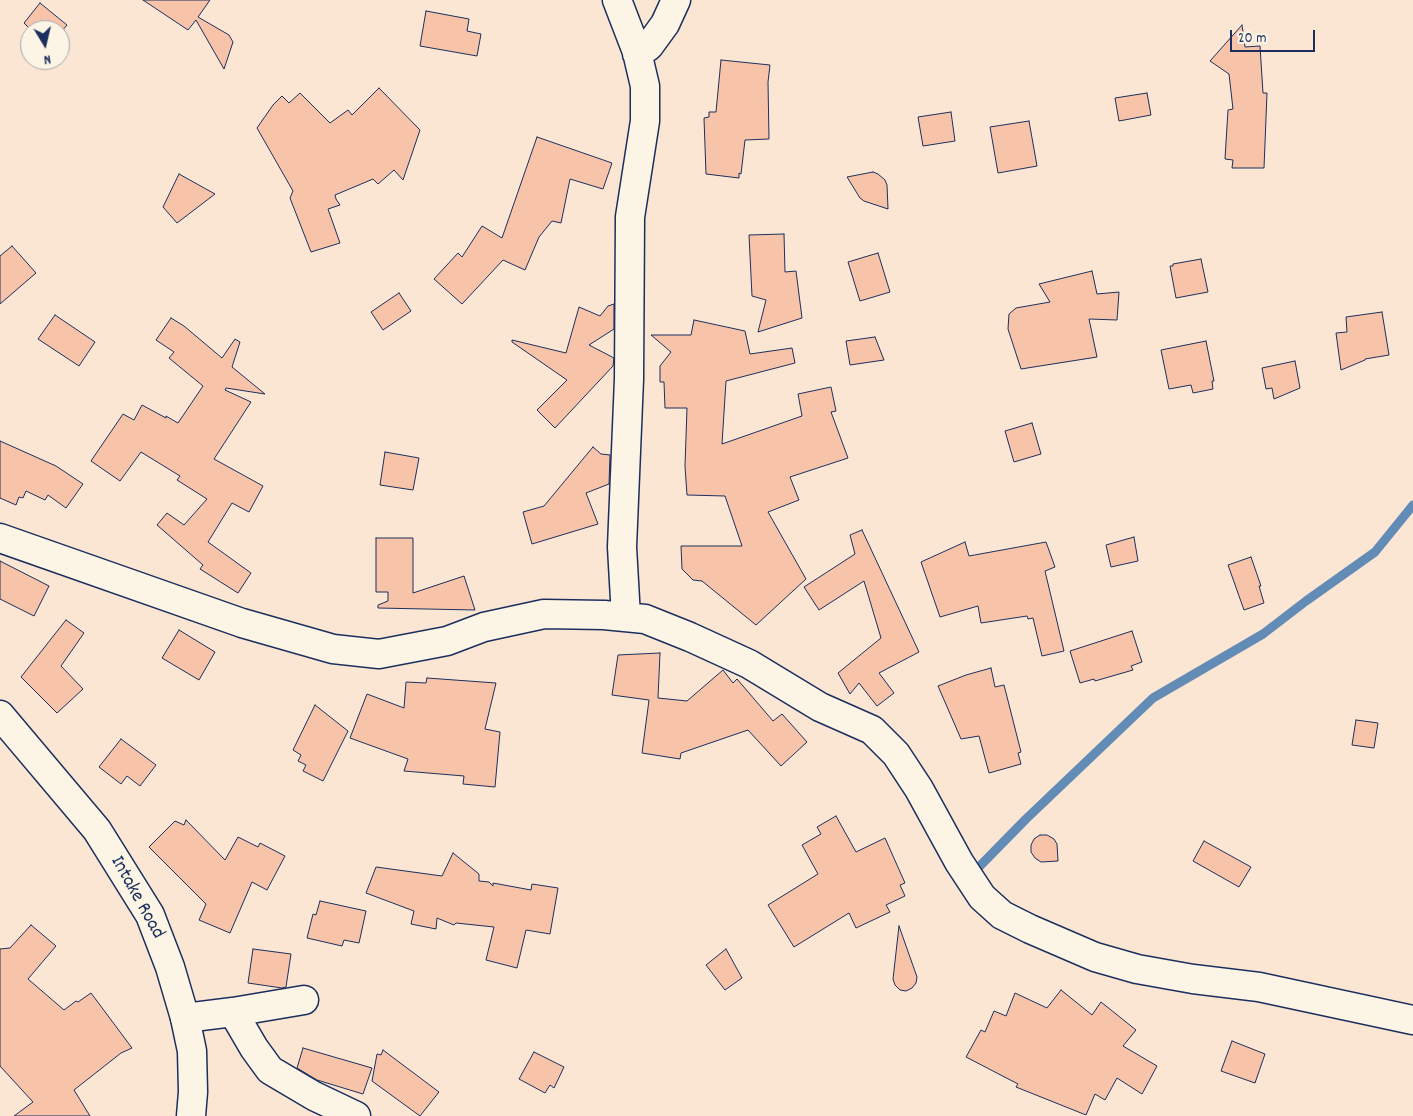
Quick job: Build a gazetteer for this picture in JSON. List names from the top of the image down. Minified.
{"streets":{"street":["Intake Road"]},"scale_bar":"20 m","north":"bottom"}
